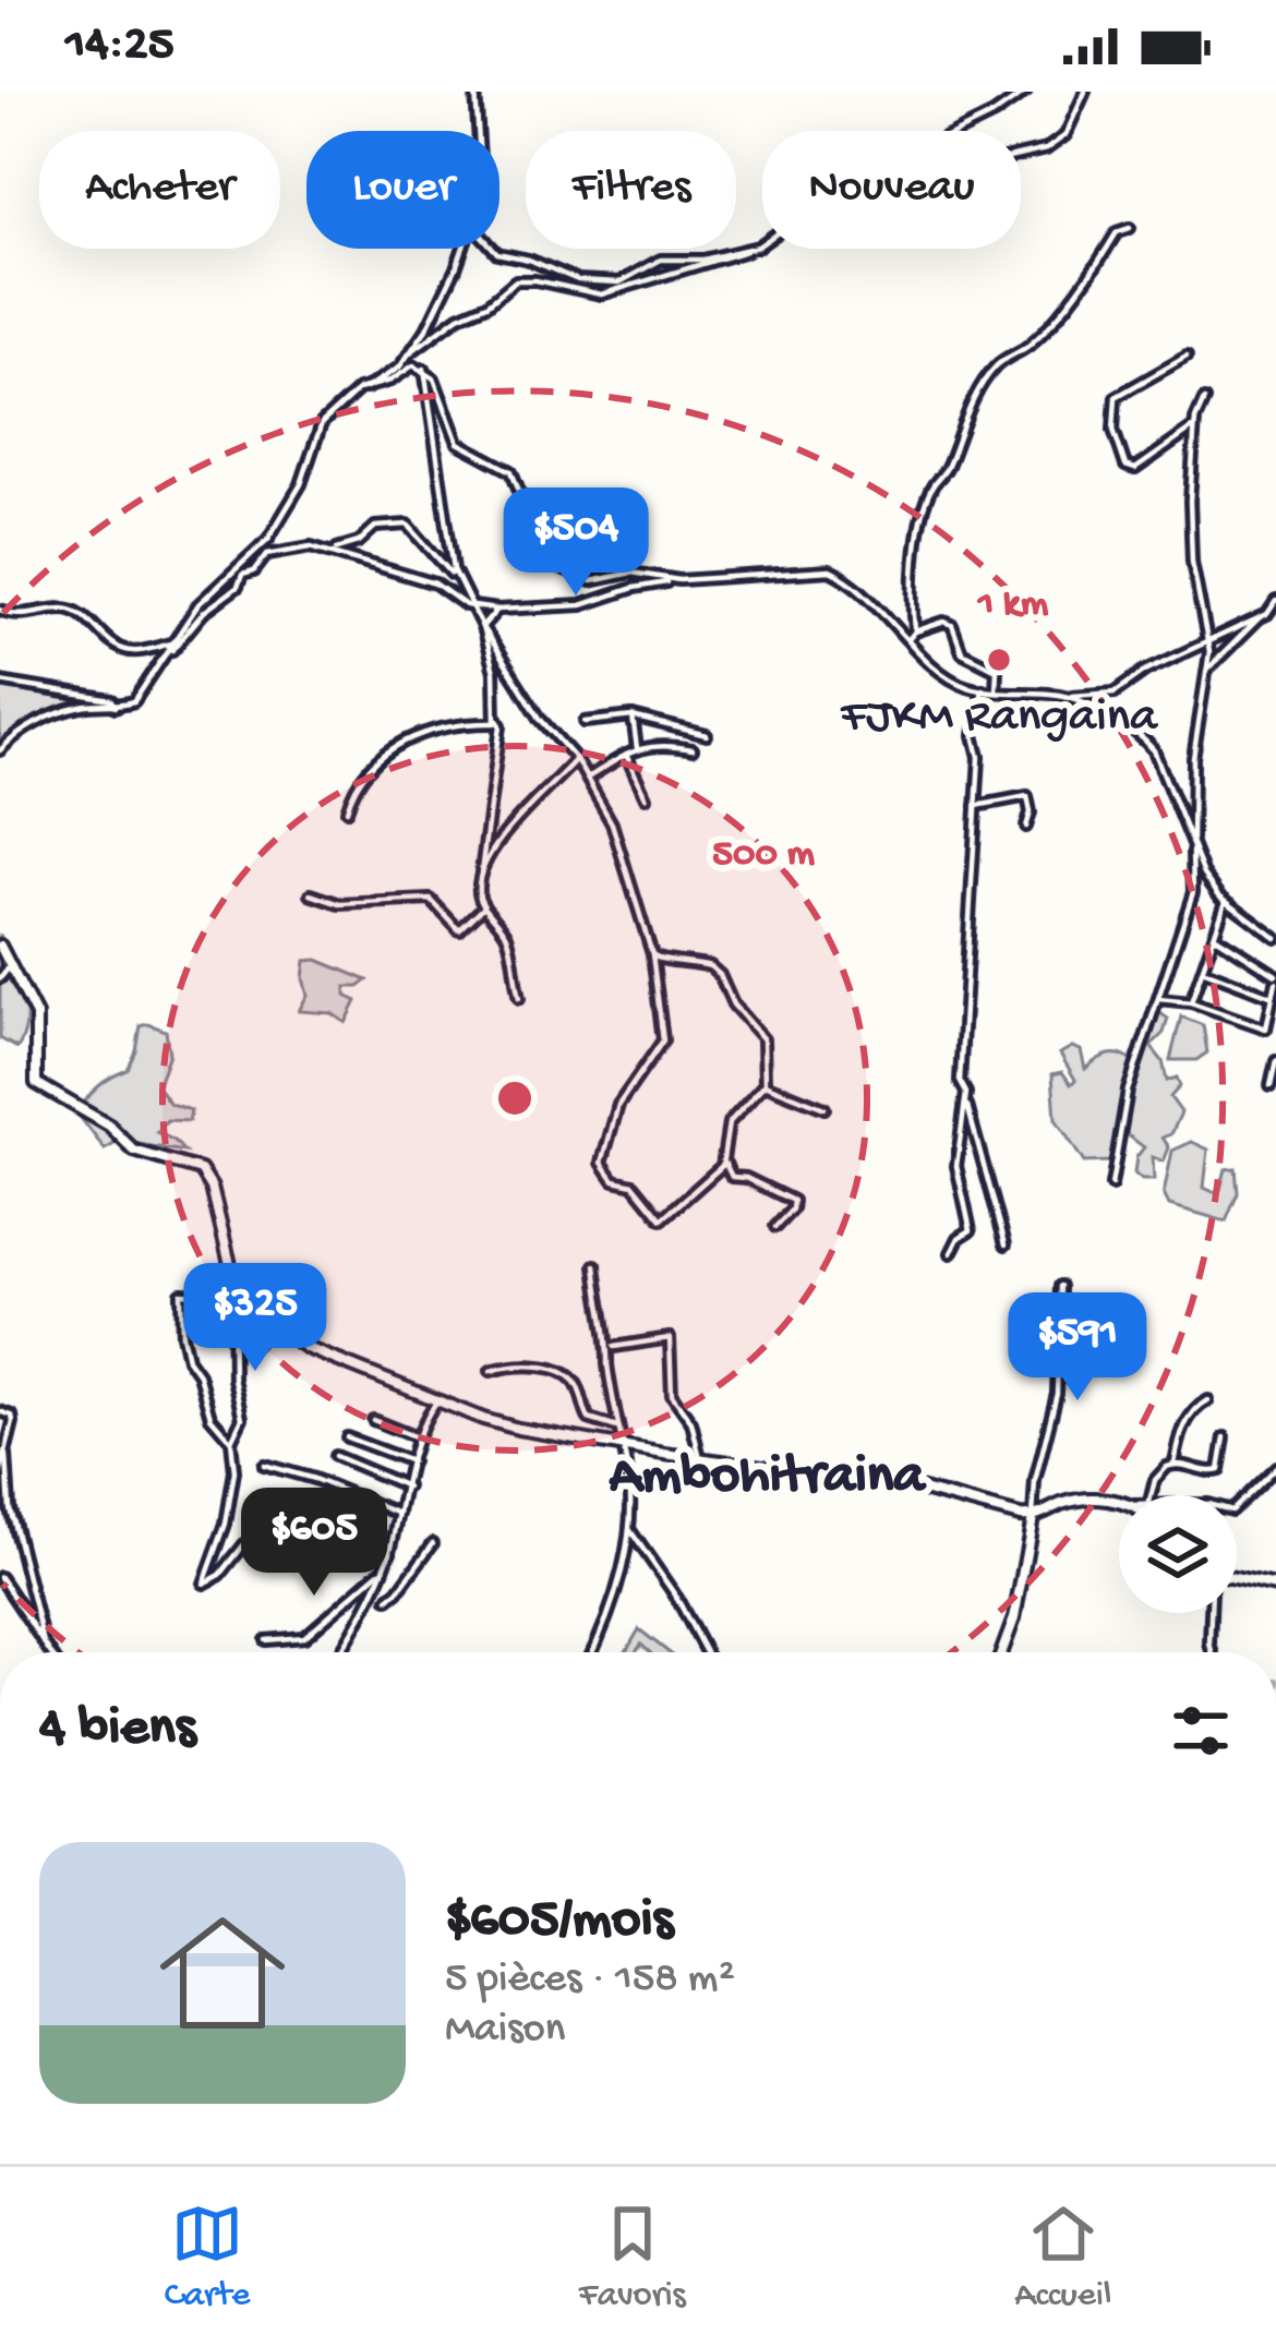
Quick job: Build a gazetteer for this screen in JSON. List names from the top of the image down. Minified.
{"districts":["Ambohitraina"],"places":["FJKM Rangaina"],"page":{"status":"14:25","chip":["Acheter","Louer","Filtres","Nouveau"],"price":["$504","$325","$591","$605"],"heading":"4 biens","list":[{"name":"$605/mois","note":"5 pièces · 158 m² · Maison"}],"tabs":["Carte","Favoris","Accueil"]},"rings":["1 km","500 m"]}
